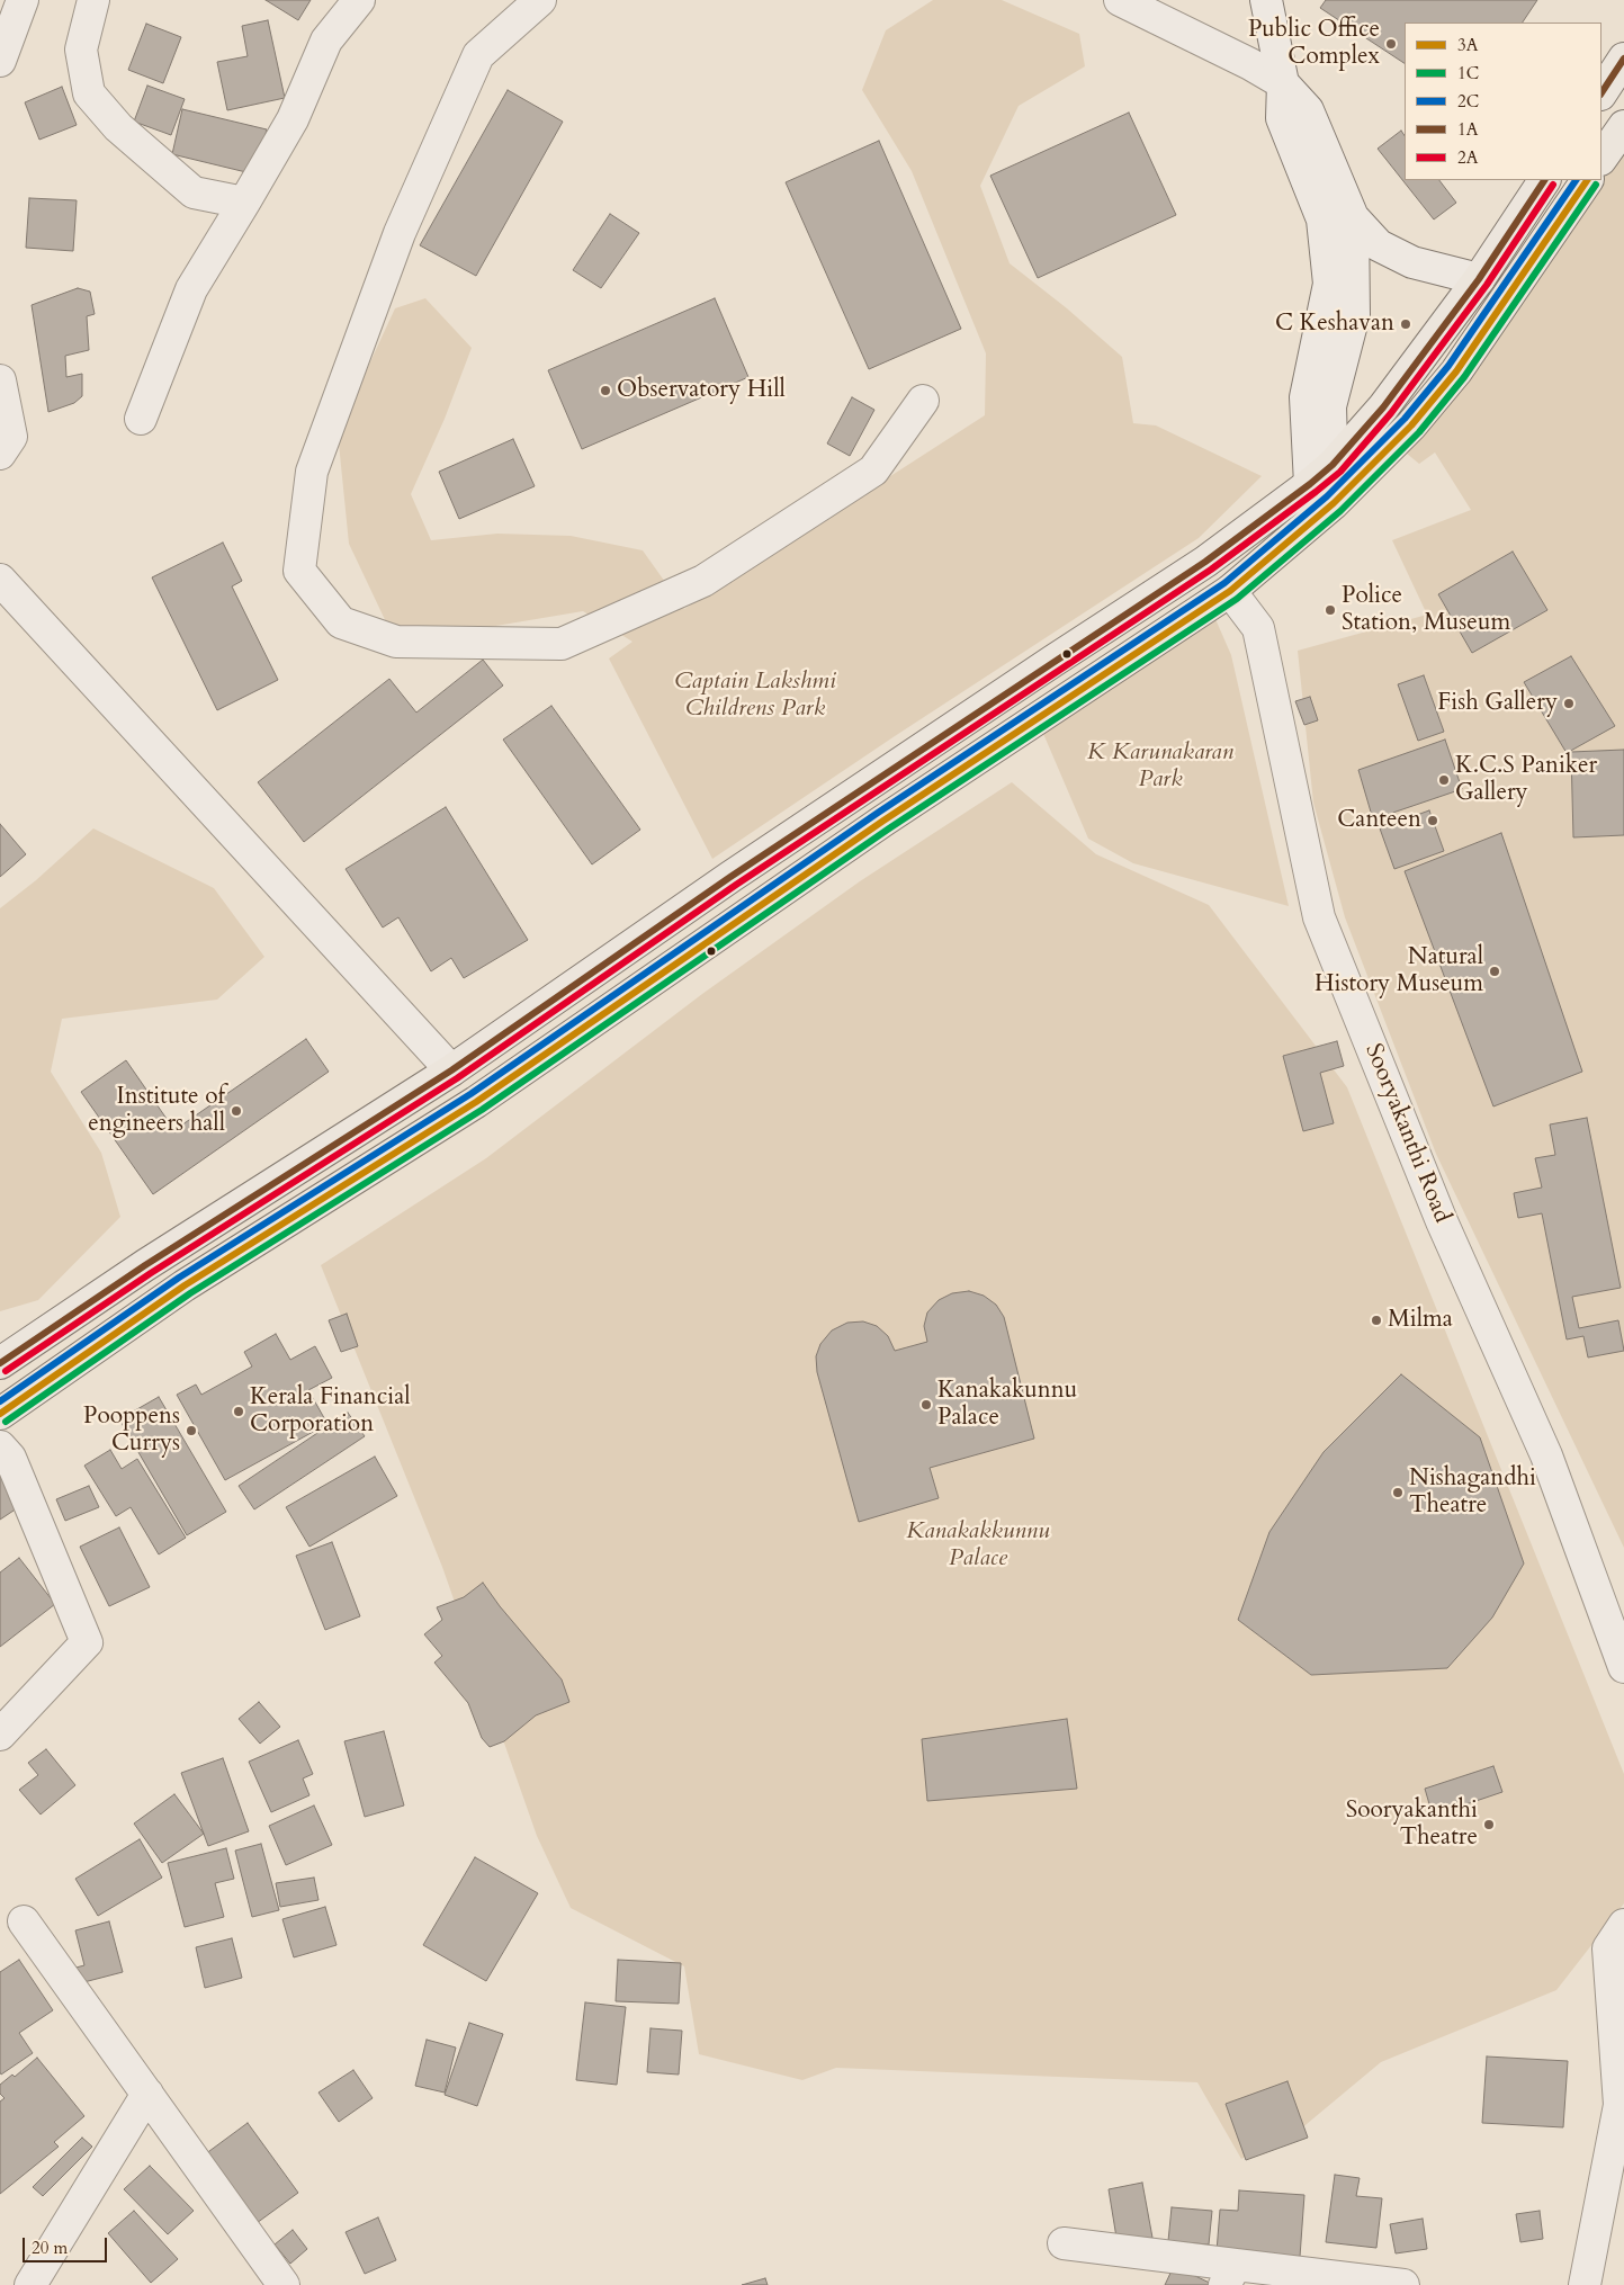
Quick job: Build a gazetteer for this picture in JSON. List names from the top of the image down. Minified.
{"streets":{"street":["Sooryakanthi Road"]},"parks":["Captain Lakshmi Childrens Park","K Karunakaran Park","Kanakakkunnu Palace"],"places":["Public Office Complex","C Keshavan","Observatory Hill","Police Station, Museum","Fish Gallery","K.C.S Paniker Gallery","Canteen","Natural History Museum","Institute of engineers hall","Milma","Kanakakunnu Palace","Kerala Financial Corporation","Pooppens Currys","Nishagandhi Theatre","Sooryakanthi Theatre"],"lines":["transit line 1A","transit line 3A","transit line 2C","transit line 1C","transit line 2A"],"legend":["3A","1C","2C","1A","2A"],"scale_bar":"20 m"}
